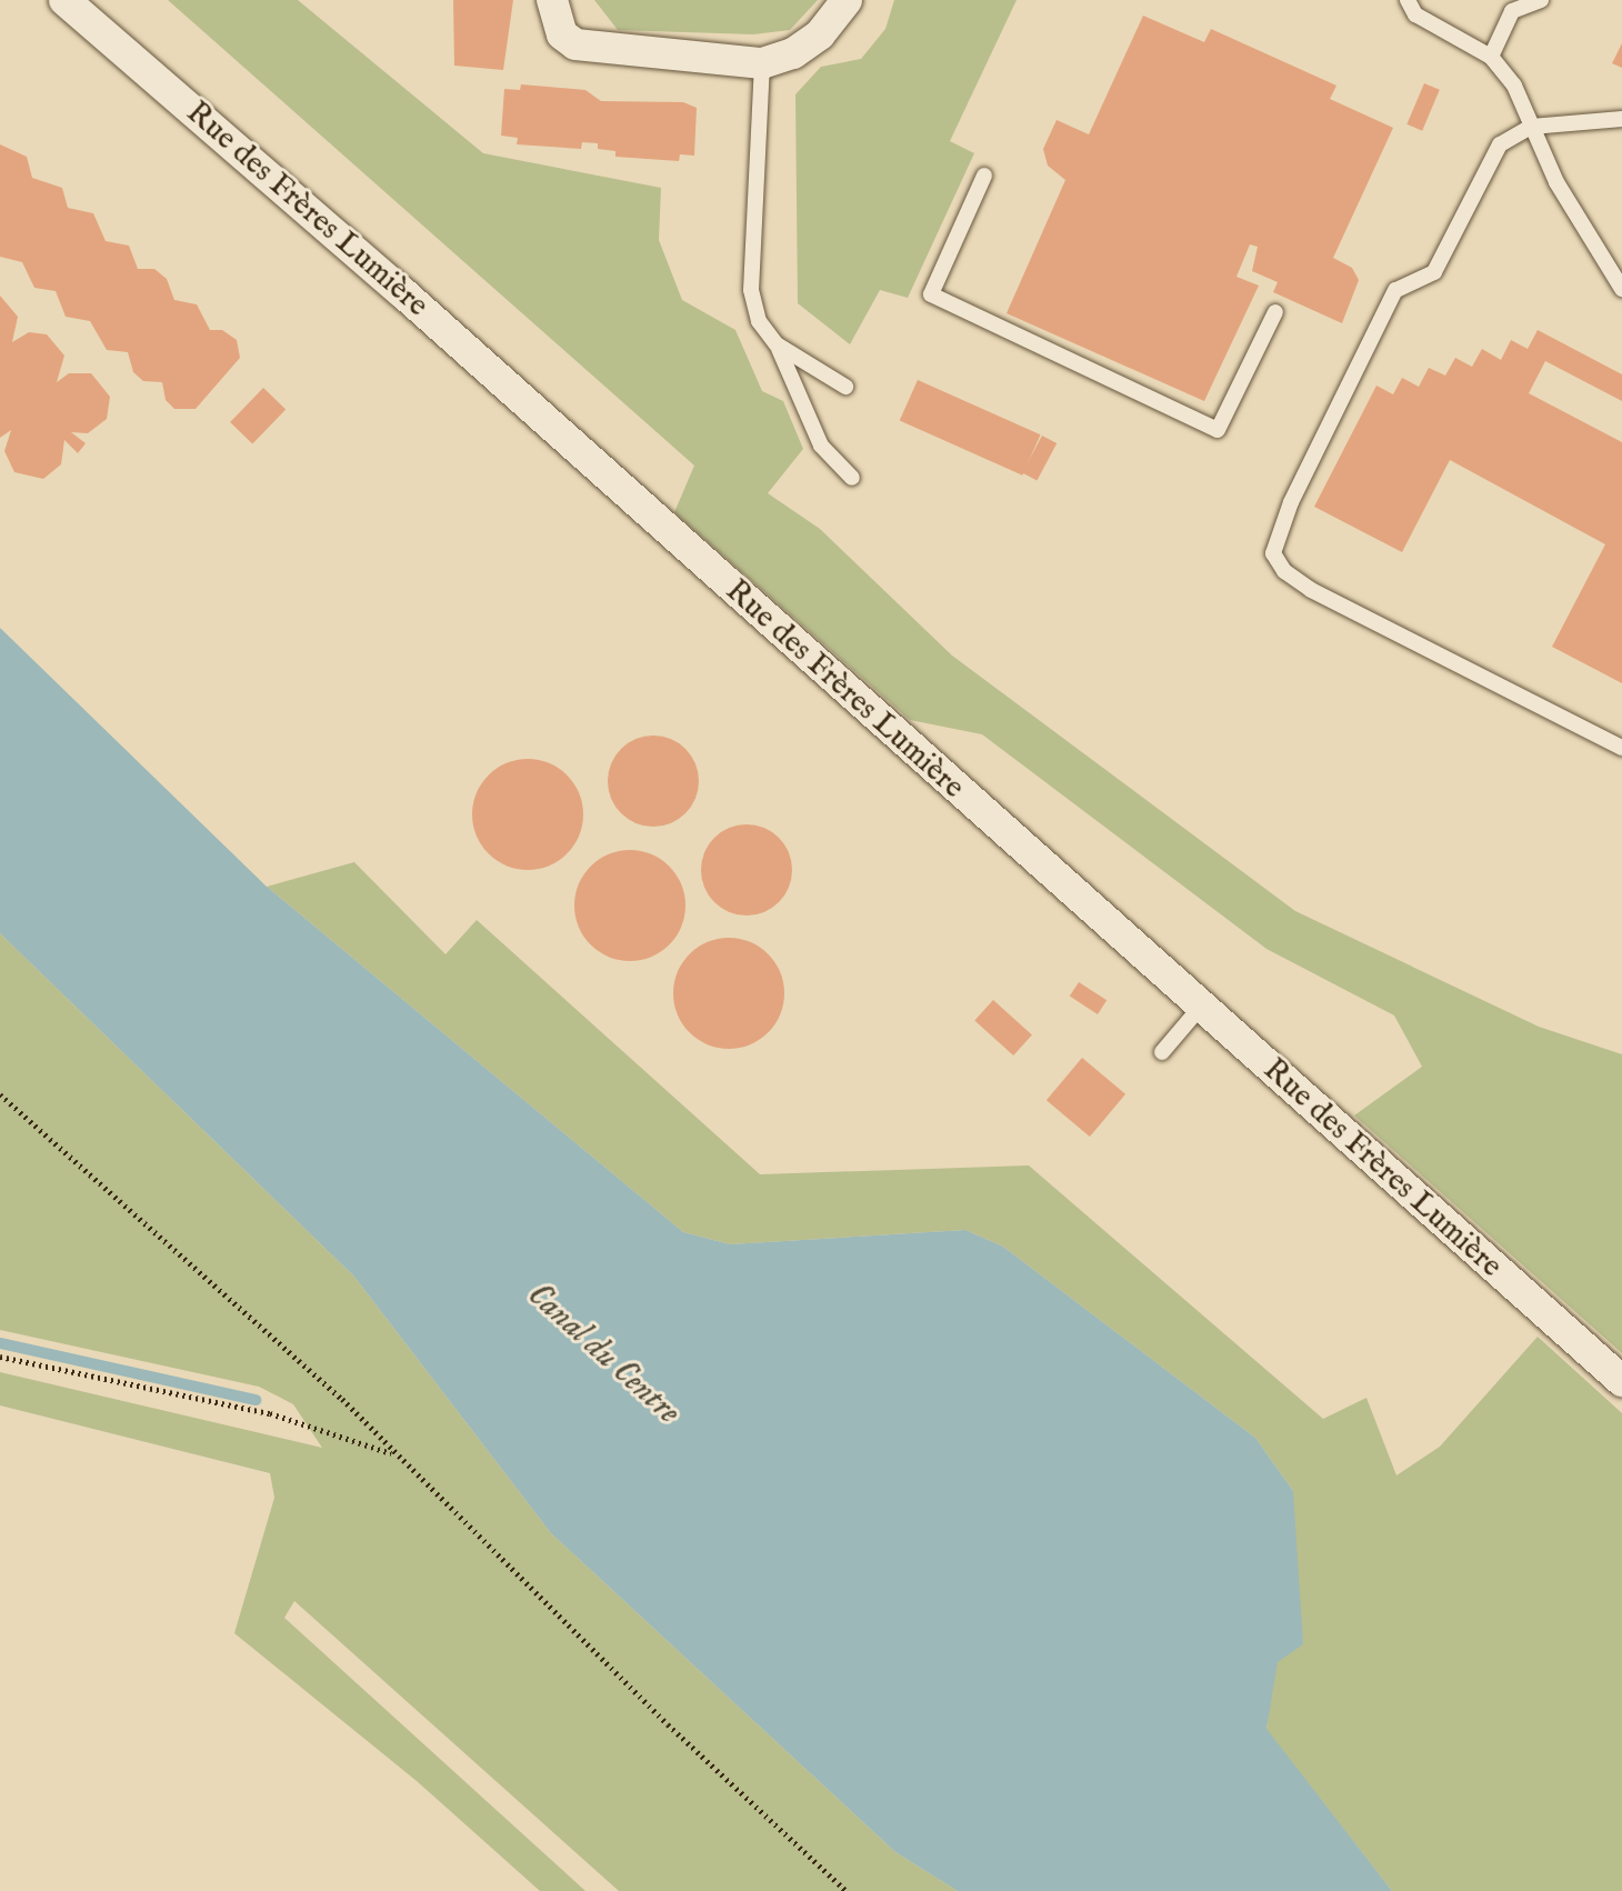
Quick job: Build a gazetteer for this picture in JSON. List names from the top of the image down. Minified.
{"streets":{"street":["Rue des Frères Lumière"]},"water":["Canal du Centre"]}
